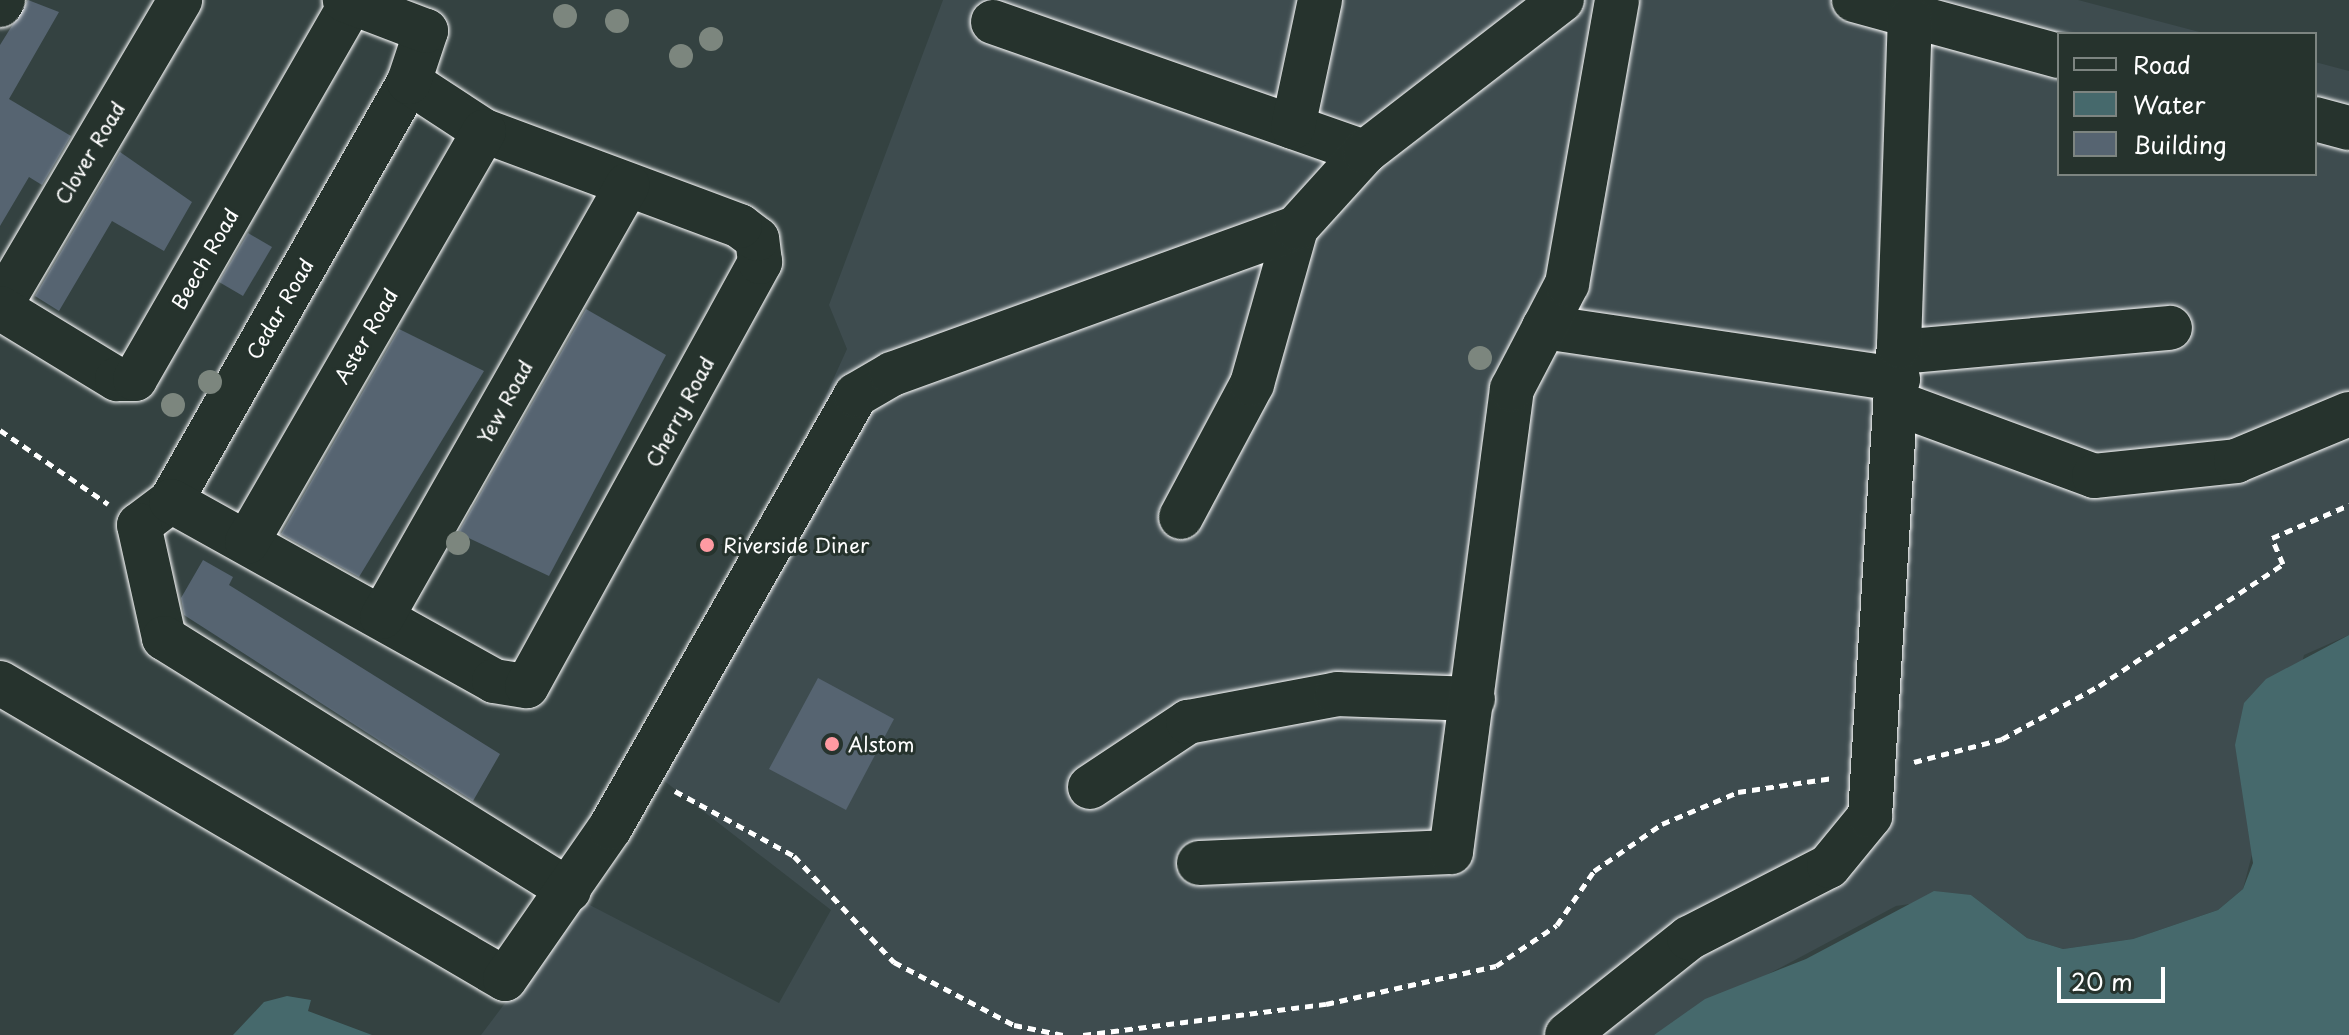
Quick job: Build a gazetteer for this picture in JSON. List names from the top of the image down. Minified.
{"streets":{"street":["Clover Road","Beech Road","Cedar Road","Aster Road","Yew Road","Cherry Road"]},"crossings":[["Clover Road","Beech Road"],["Cedar Road","Cherry Road"],["Aster Road","Cherry Road"],["Yew Road","Cherry Road"]],"places":["Riverside Diner","Alstom"],"legend":["Road","Water","Building"],"scale_bar":"20 m"}
